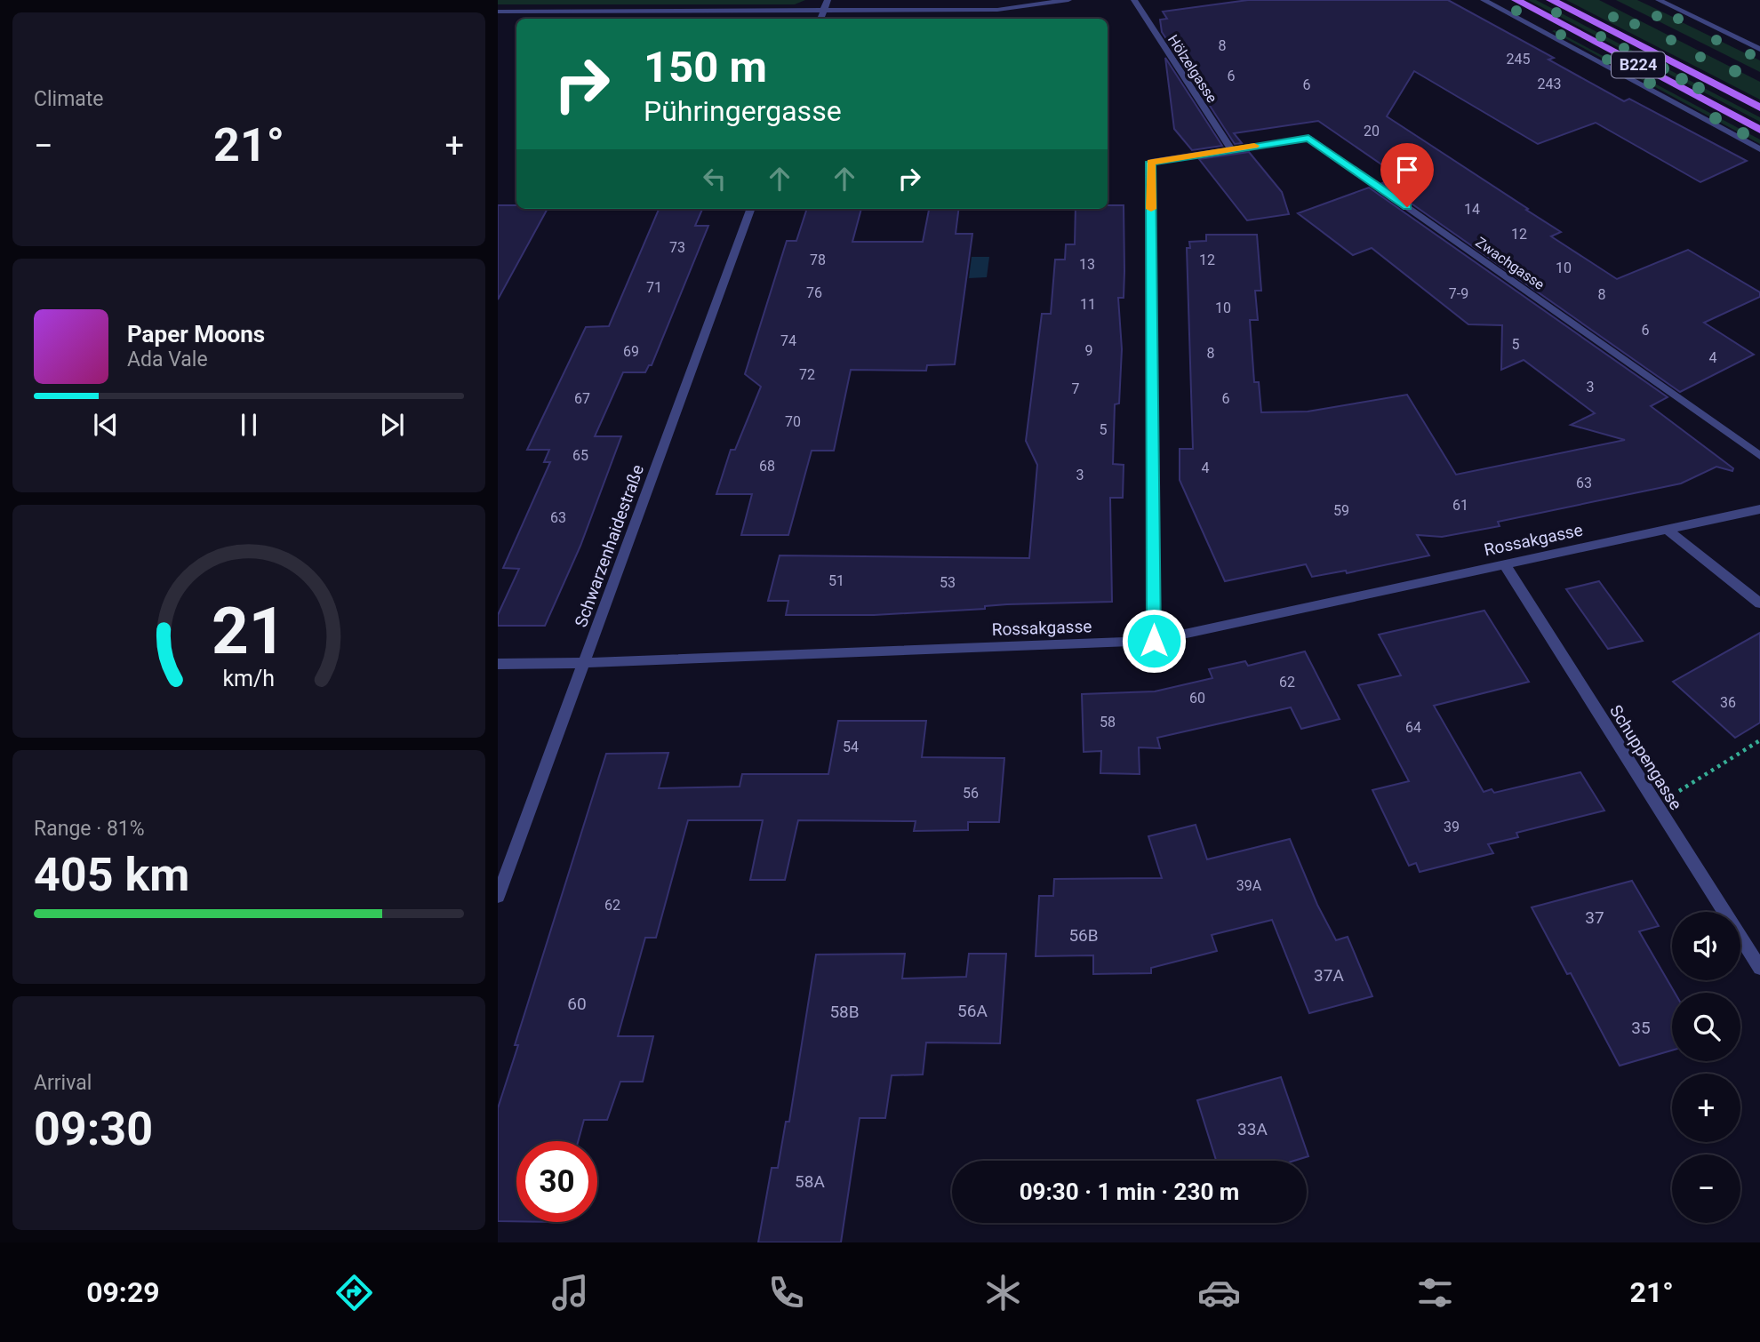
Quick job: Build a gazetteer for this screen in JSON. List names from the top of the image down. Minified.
{"streets":{"main road":["B224"],"street":["Hölzelgasse","Zwachgasse","Rossakgasse","Schwarzenhaidestraße","Schuppengasse"]},"crossings":[["Hölzelgasse","Zwachgasse"],["Zwachgasse","Rossakgasse"],["Rossakgasse","Schwarzenhaidestraße"],["Rossakgasse","Schuppengasse"]],"house_numbers":["8","245","6","243","6","20","14","12","73","78","12","13","10","71","76","7-9","8","11","10","6","74","5","9","69","8","4","72","3","7","67","6","70","5","65","68","4","3","63","61","59","63","51","53","62","60","36","58","64","54","56","39","39A","62","37","56B","37A","60","56A","58B","35","33A","58A"],"page":{"tile":["Climate",["Range · 81%","405 km"],["Arrival","09:30"]],"turn":["150 m","Pühringergasse"],"heat":["−","21°","+"],"song":["Paper Moons","Ada Vale"],"map_buttons":["+","−"],"limit":"30","trip":"09:30 · 1 min · 230 m","tabs":["09:29","21°"],"gauge":["21","km/h"]}}
